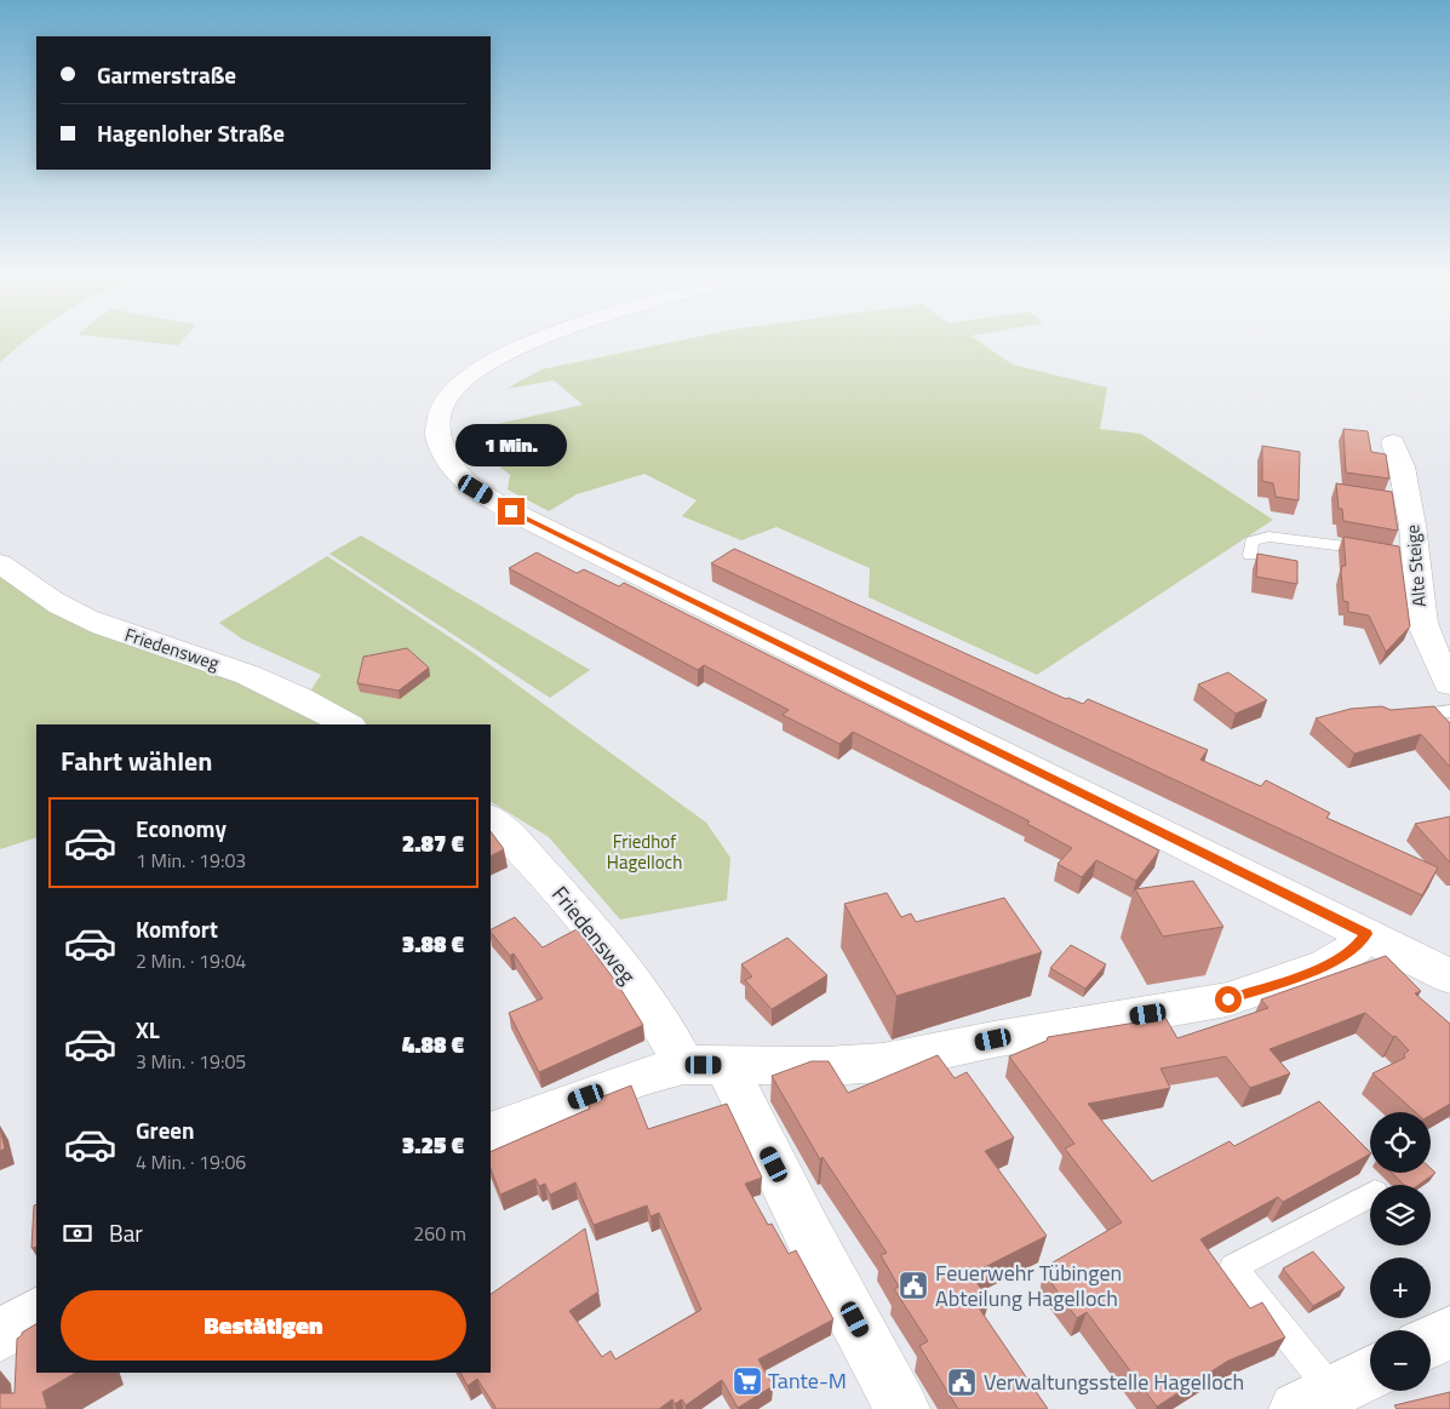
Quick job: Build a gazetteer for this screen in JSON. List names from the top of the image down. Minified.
{"streets":{"street":["Alte Steige","Friedensweg"]},"parks":["Friedhof Hagelloch"],"places":{"public building":["Feuerwehr Tübingen Abteilung Hagelloch","Verwaltungsstelle Hagelloch"],"supermarket":["Tante-M"]},"page":{"banner":["Garmerstraße","Hagenloher Straße"],"bubble":"1 Min.","heading":"Fahrt wählen","list":[{"name":"Economy","note":"1 Min. · 19:03","value":"2.87 €"},{"name":"Komfort","note":"2 Min. · 19:04","value":"3.88 €"},{"name":"XL","note":"3 Min. · 19:05","value":"4.88 €"},{"name":"Green","note":"4 Min. · 19:06","value":"3.25 €"}],"map_buttons":["+","−"],"pay":["Bar","260 m"],"buttons":"Bestätigen"}}
